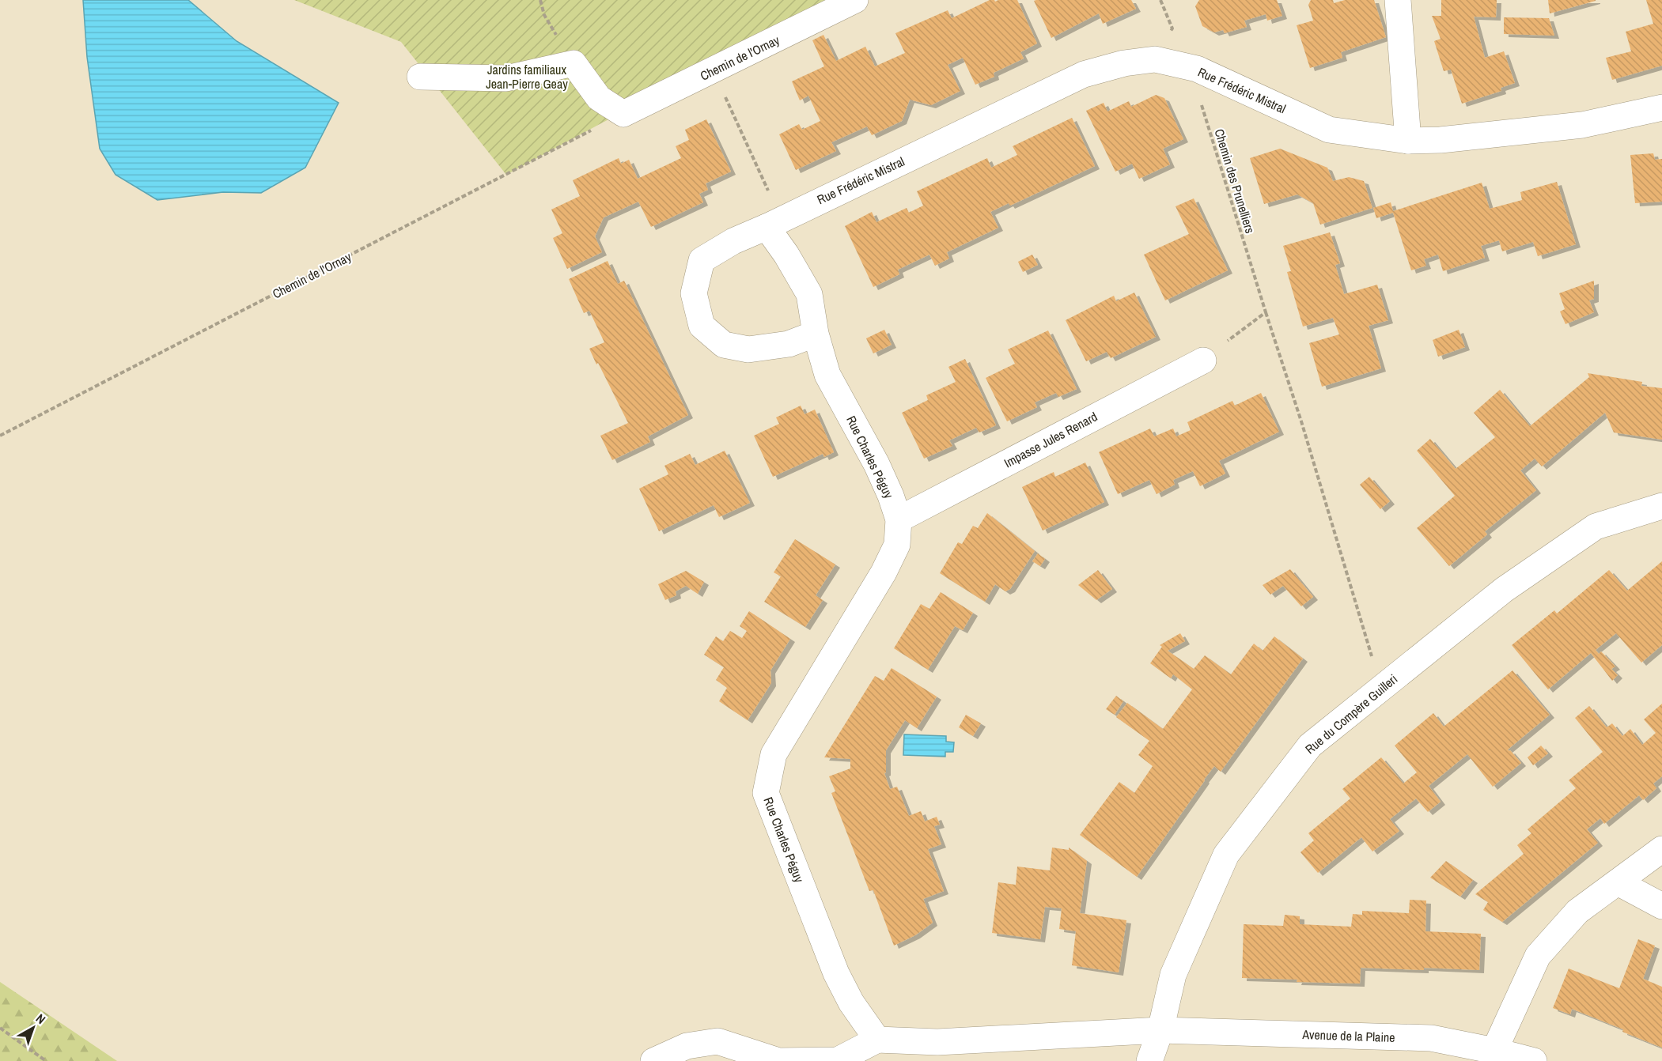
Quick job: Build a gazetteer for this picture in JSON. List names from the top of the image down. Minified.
{"streets":{"street":["Chemin de l'Ornay","Rue Frédéric Mistral","Impasse Jules Renard","Rue Charles Péguy","Rue du Compère Guilleri","Avenue de la Plaine"],"path":["Chemin des Prunelliers"]},"crossings":[["Rue Frédéric Mistral","Rue Charles Péguy"],["Chemin des Prunelliers","Rue du Compère Guilleri"],["Impasse Jules Renard","Rue Charles Péguy"],["Rue du Compère Guilleri","Avenue de la Plaine"]],"parks":["Jardins familiaux Jean-Pierre Geay"],"north":"top right"}
